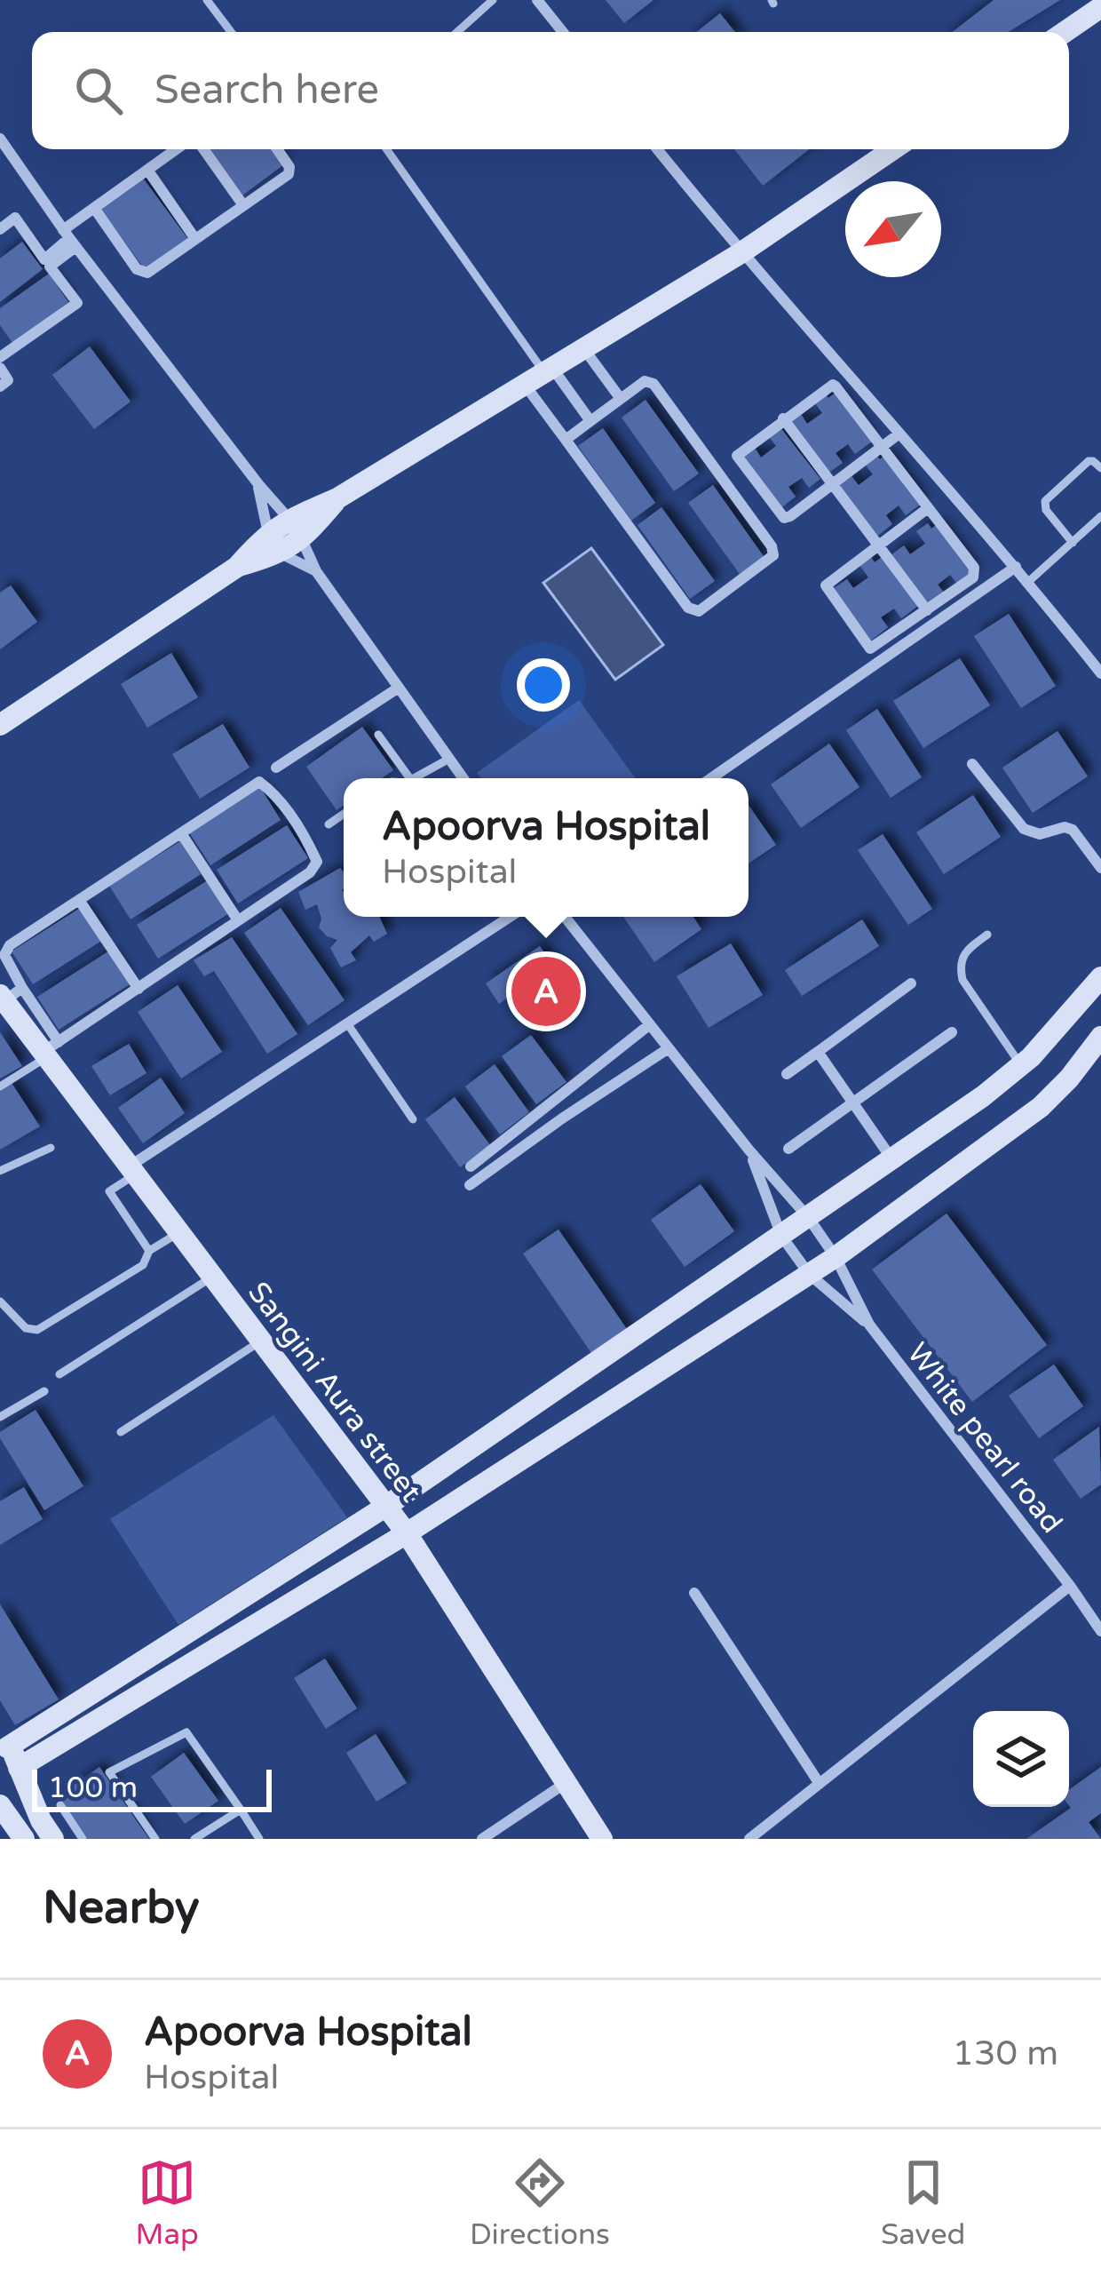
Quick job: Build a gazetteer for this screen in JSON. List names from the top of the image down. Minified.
{"streets":{"street":["Sangini Aura street","White pearl road"]},"scale_bar":"100 m","north":"bottom left","page":{"search":"Search here","popup":["Apoorva Hospital","Hospital"],"pins":"A","scale":"100 m","heading":"Nearby","list":[{"mark":"A","name":"Apoorva Hospital","note":"Hospital","value":"130 m"}],"nav":["Map","Directions","Saved"]}}
